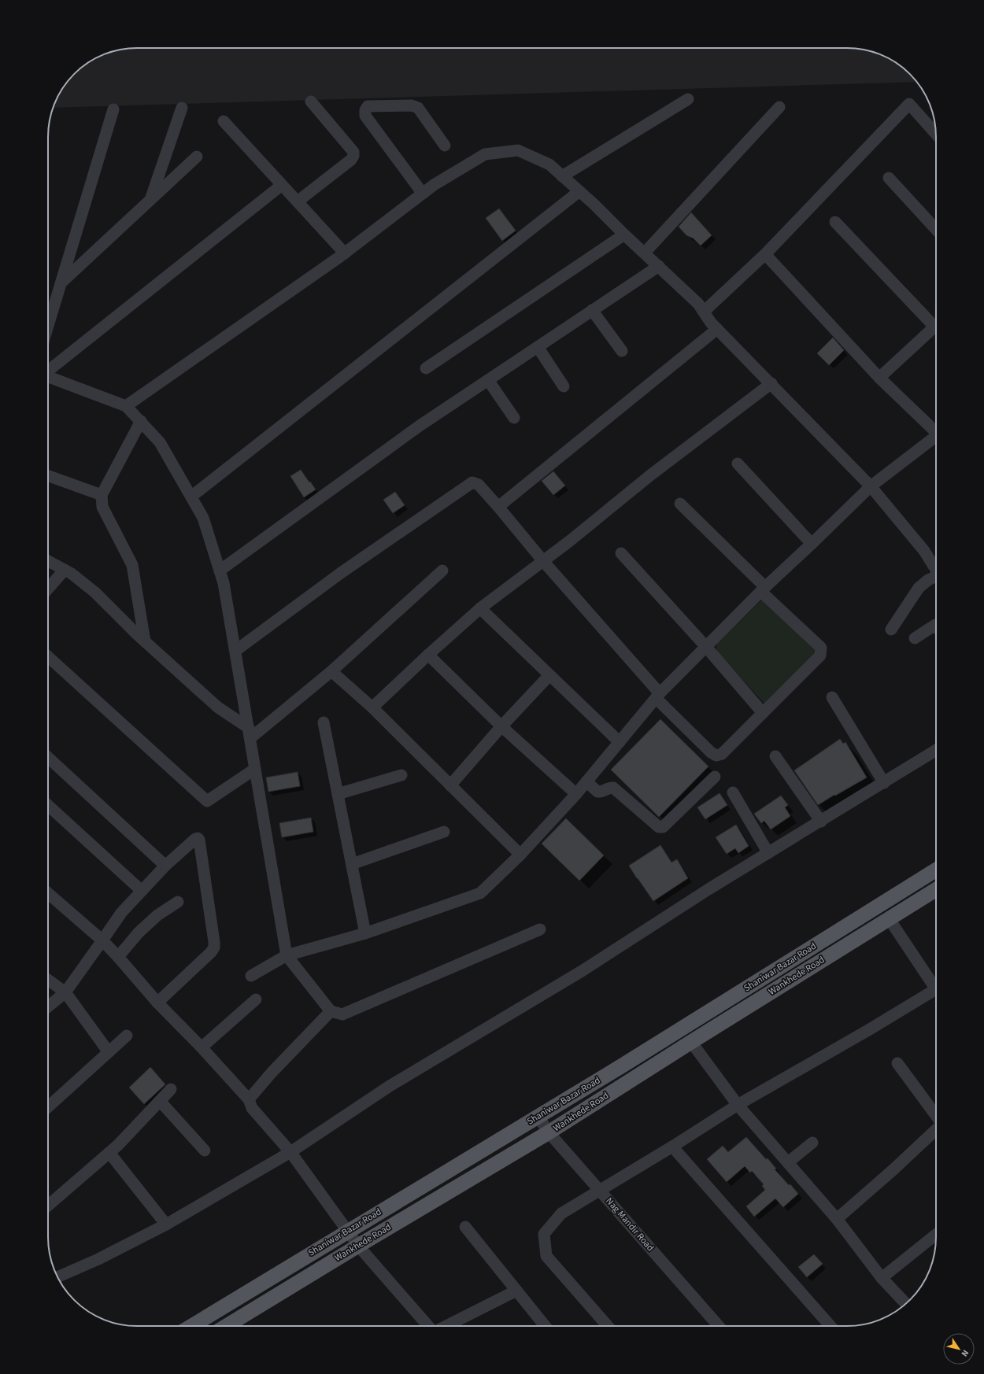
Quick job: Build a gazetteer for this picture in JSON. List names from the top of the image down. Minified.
{"streets":{"main road":["Shaniwar Bazar Road","Wankhede Road"],"street":["Nag Mandir Road"]},"crossings":[["Shaniwar Bazar Road","Nag Mandir Road"],["Wankhede Road","Nag Mandir Road"]],"north":"bottom right"}
